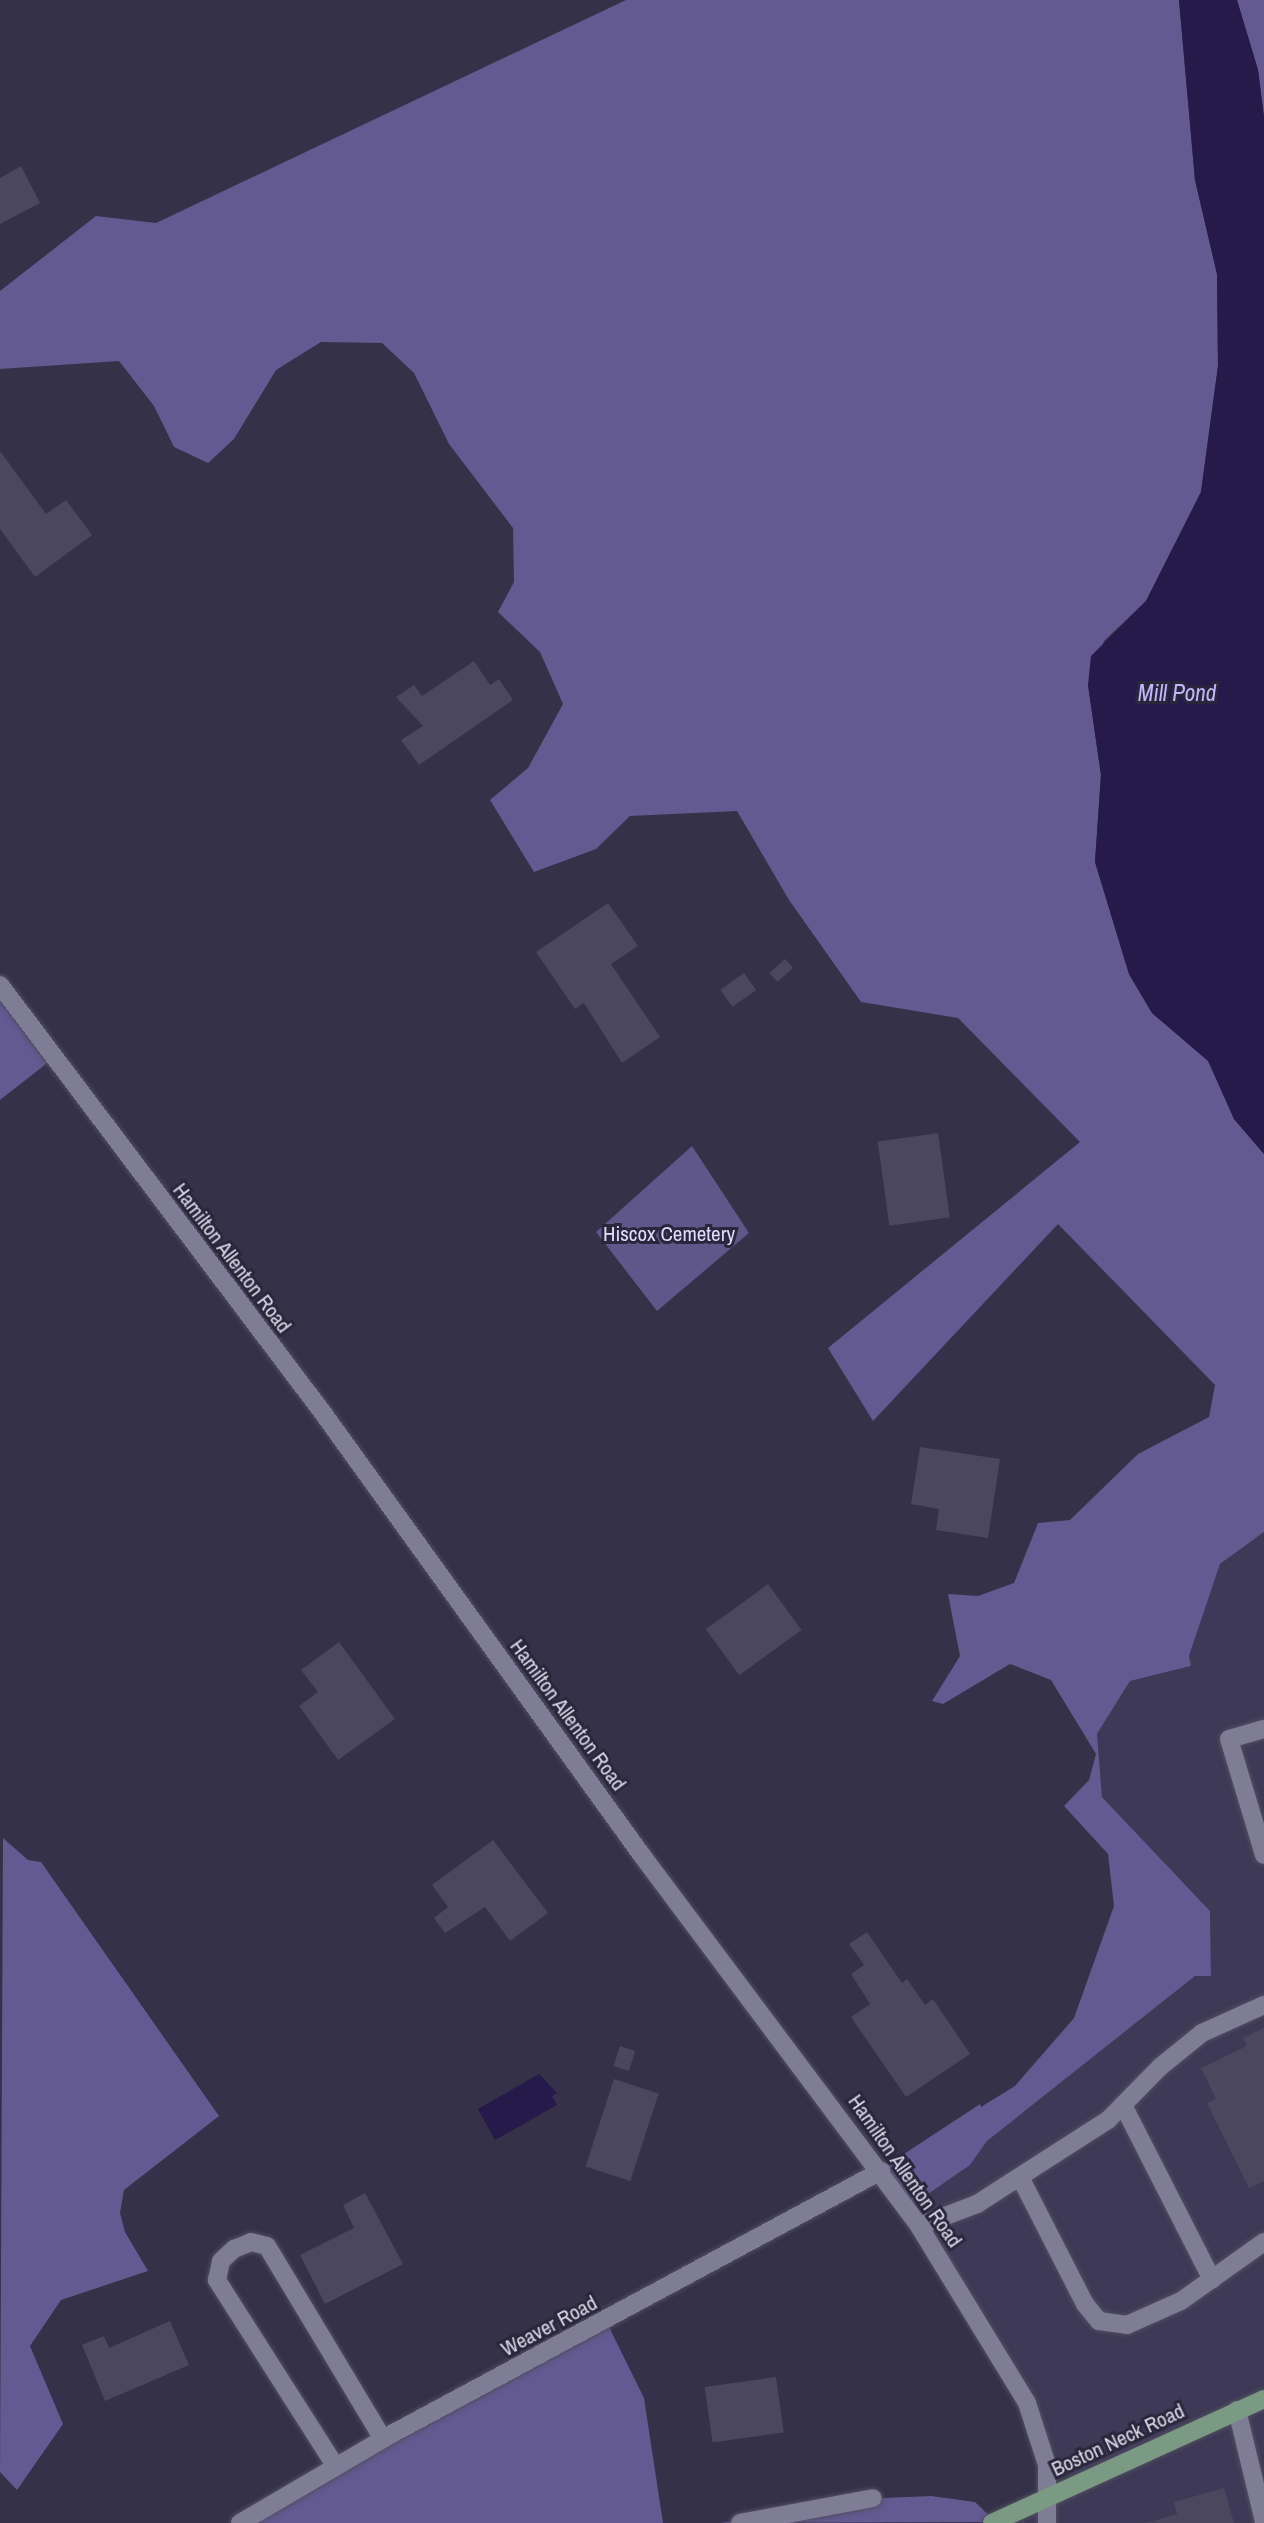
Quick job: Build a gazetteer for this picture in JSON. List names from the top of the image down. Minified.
{"streets":{"main road":["Boston Neck Road"],"street":["Hamilton Allenton Road","Weaver Road"]},"crossings":[["Hamilton Allenton Road","Weaver Road"],["Hamilton Allenton Road","Boston Neck Road"]],"water":["Mill Pond"],"parks":["Hiscox Cemetery"]}
